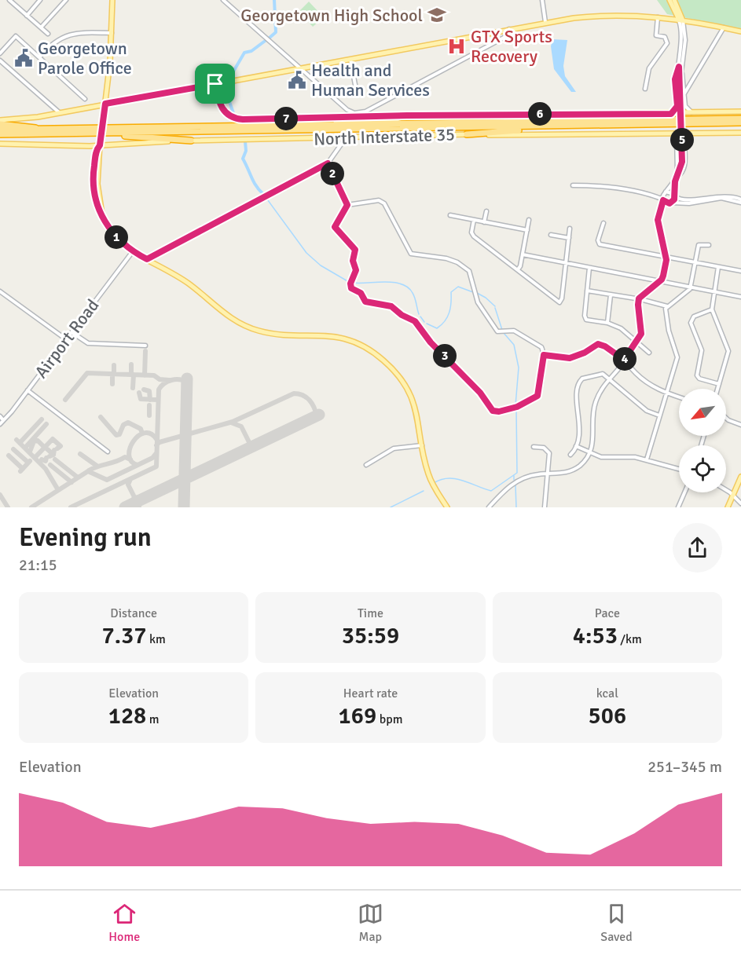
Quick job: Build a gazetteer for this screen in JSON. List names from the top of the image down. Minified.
{"streets":{"main road":["North Interstate 35"],"street":["Airport Road"]},"places":{"school or university":["Georgetown High School"],"hospital":["GTX Sports Recovery"],"public building":["Georgetown Parole Office","Health and Human Services"]},"north":"bottom left","page":{"pins":["6","7","5","2","1","3","4"],"heading":["Evening run","21:15"],"stats":[["Distance","7.37 km"],["Time","35:59"],["Pace","4:53 /km"],["Elevation","128 m"],["Heart rate","169 bpm"],["kcal","506"]],"chart":["Elevation","251–345 m"],"tabs":["Home","Map","Saved"]}}
